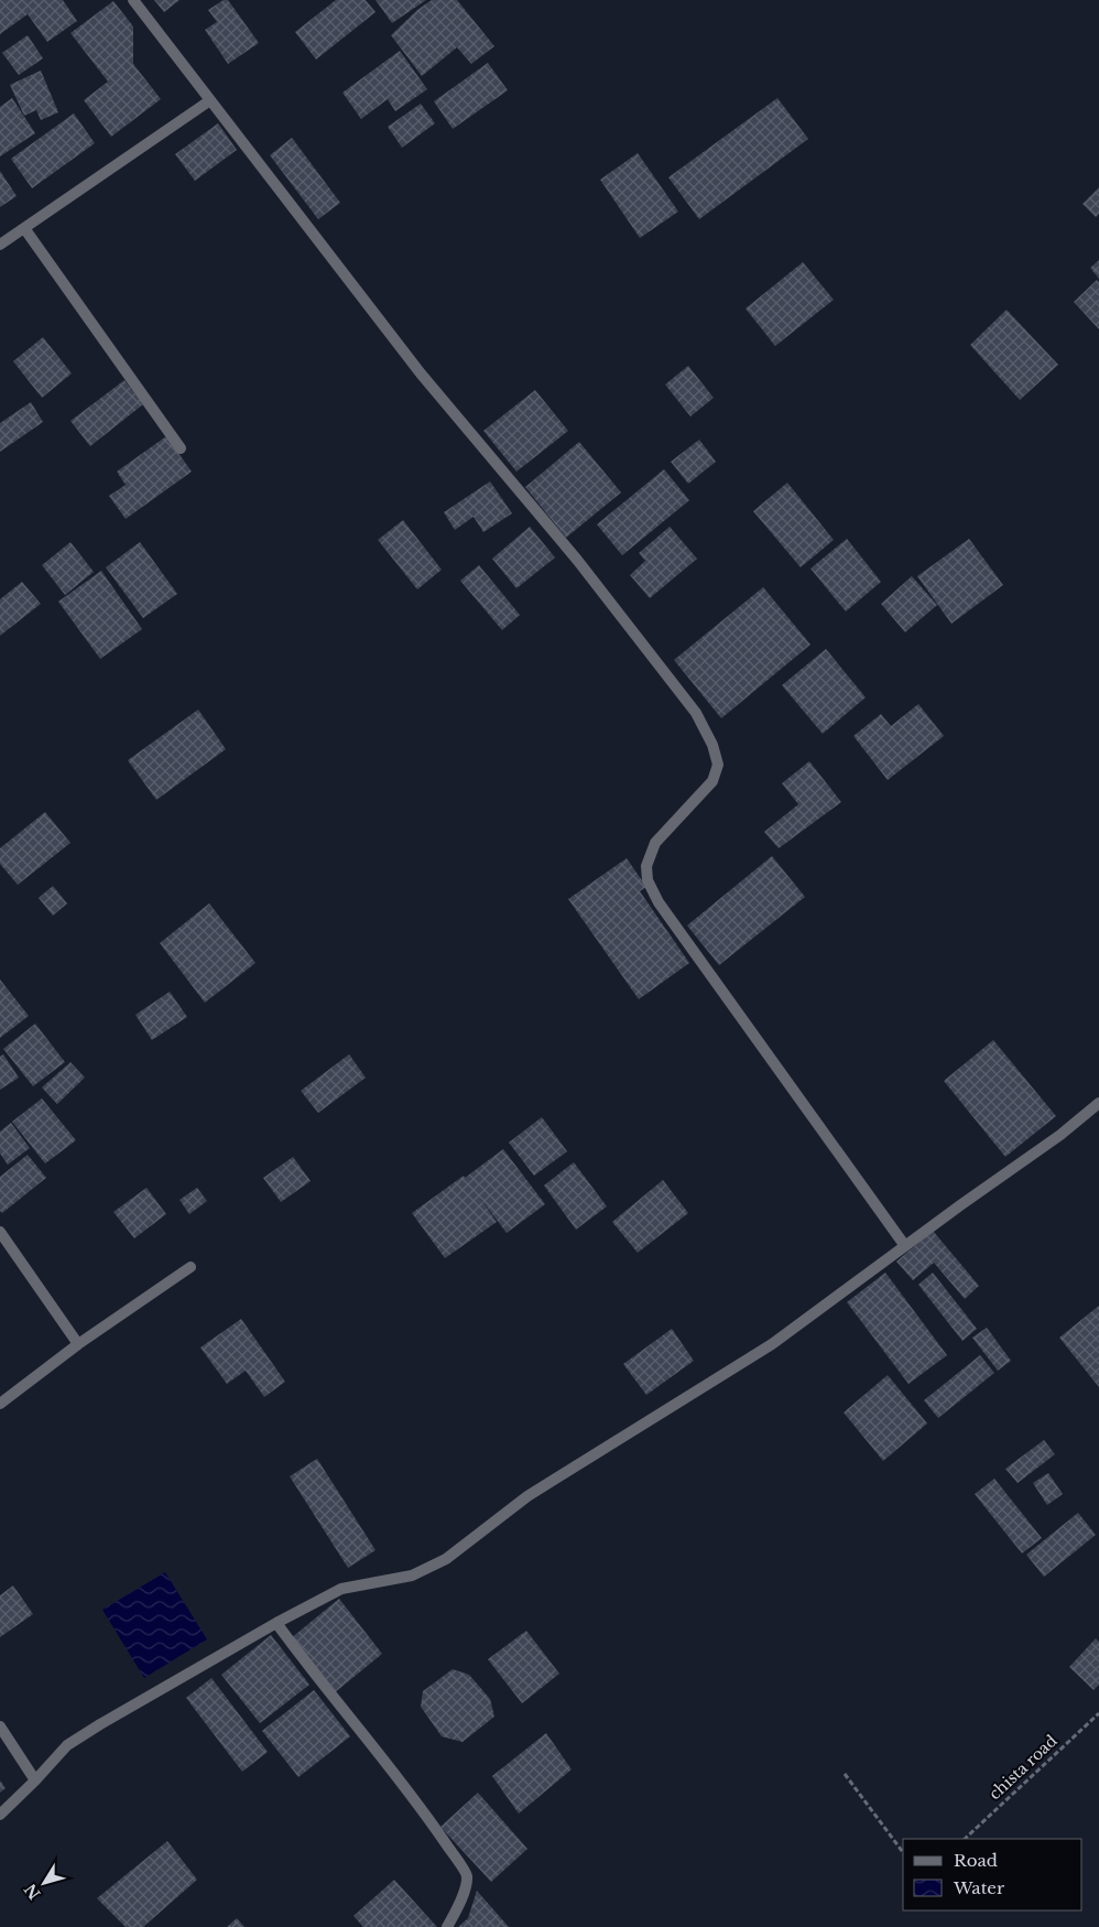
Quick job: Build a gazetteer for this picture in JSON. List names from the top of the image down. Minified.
{"streets":{"path":["chista road"]},"legend":["Road","Water"],"north":"bottom left"}
